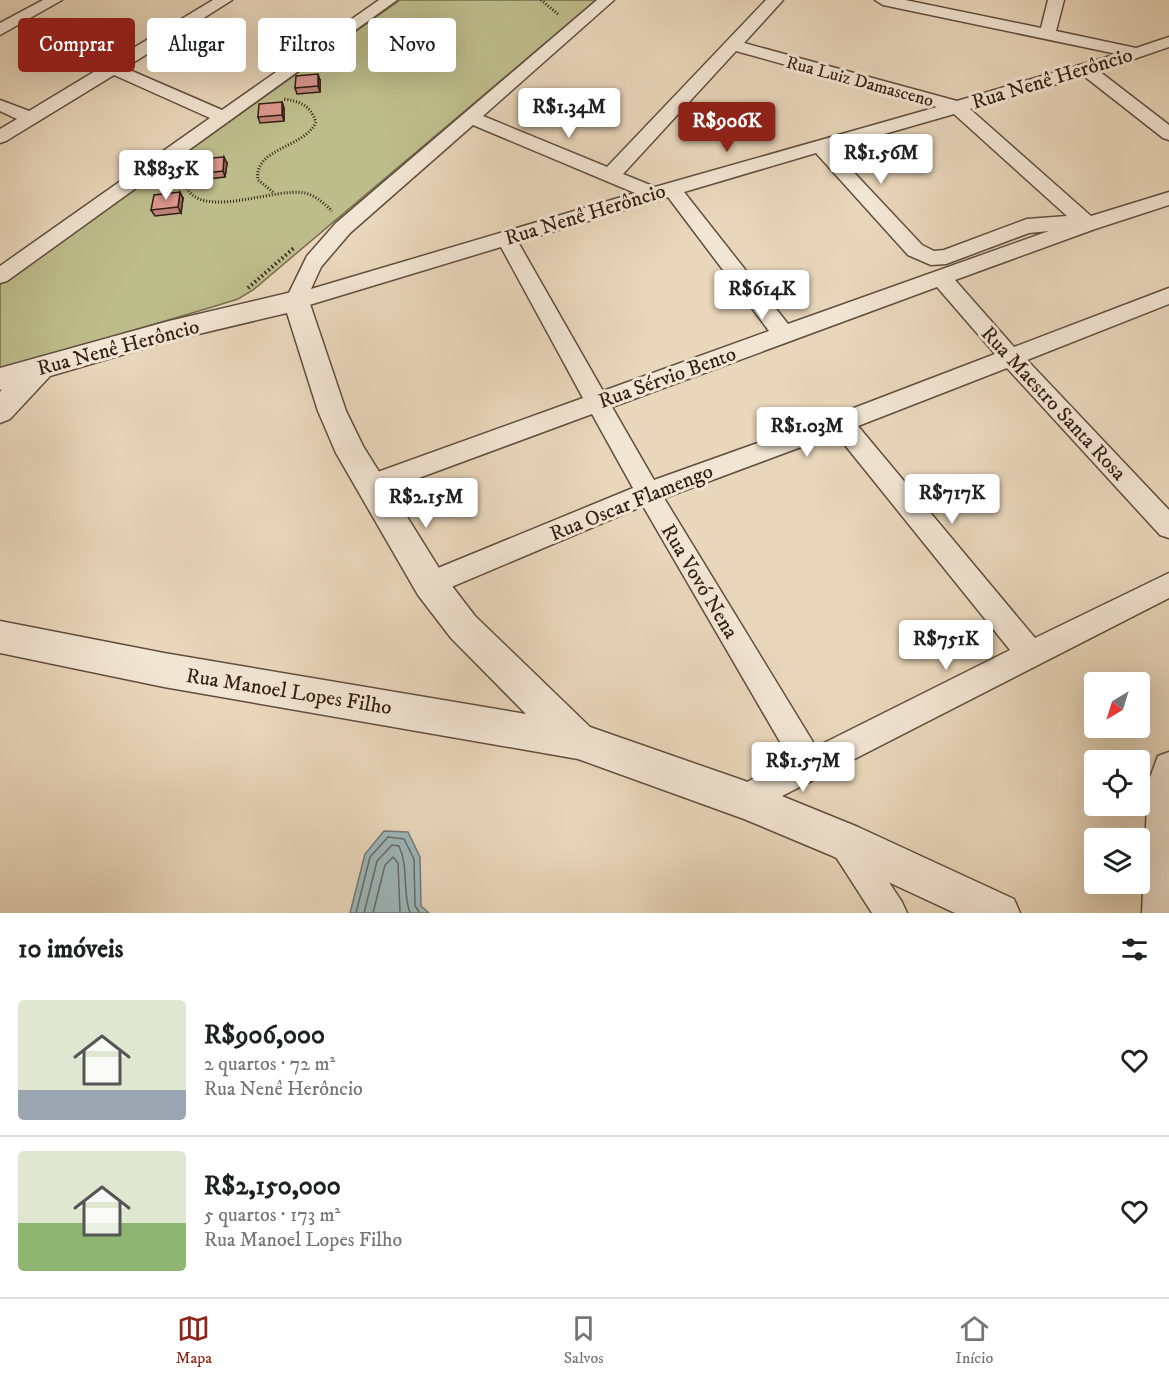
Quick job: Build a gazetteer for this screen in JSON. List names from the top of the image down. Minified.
{"streets":{"street":["Rua Nenê Herôncio","Rua Luiz Damasceno","Rua Sérvio Bento","Rua Maestro Santa Rosa","Rua Oscar Flamengo","Rua Vovó Nena","Rua Manoel Lopes Filho"]},"crossings":[["Rua Nenê Herôncio","Rua Luiz Damasceno"],["Rua Nenê Herôncio","Rua Vovó Nena"],["Rua Nenê Herôncio","Rua Manoel Lopes Filho"],["Rua Luiz Damasceno","Rua Sérvio Bento"],["Rua Sérvio Bento","Rua Maestro Santa Rosa"],["Rua Sérvio Bento","Rua Vovó Nena"],["Rua Sérvio Bento","Rua Manoel Lopes Filho"],["Rua Maestro Santa Rosa","Rua Oscar Flamengo"],["Rua Oscar Flamengo","Rua Vovó Nena"],["Rua Oscar Flamengo","Rua Manoel Lopes Filho"]],"north":"bottom left","page":{"chip":["Comprar","Alugar","Filtros","Novo"],"price":["R$1.34M","R$906K","R$1.56M","R$835K","R$614K","R$1.03M","R$717K","R$2.15M","R$751K","R$1.57M"],"heading":"10 imóveis","list":[{"name":"R$906,000","note":"2 quartos · 72 m² · Rua Nenê Herôncio"},{"name":"R$2,150,000","note":"5 quartos · 173 m² · Rua Manoel Lopes Filho"}],"tabs":["Mapa","Salvos","Início"]}}
